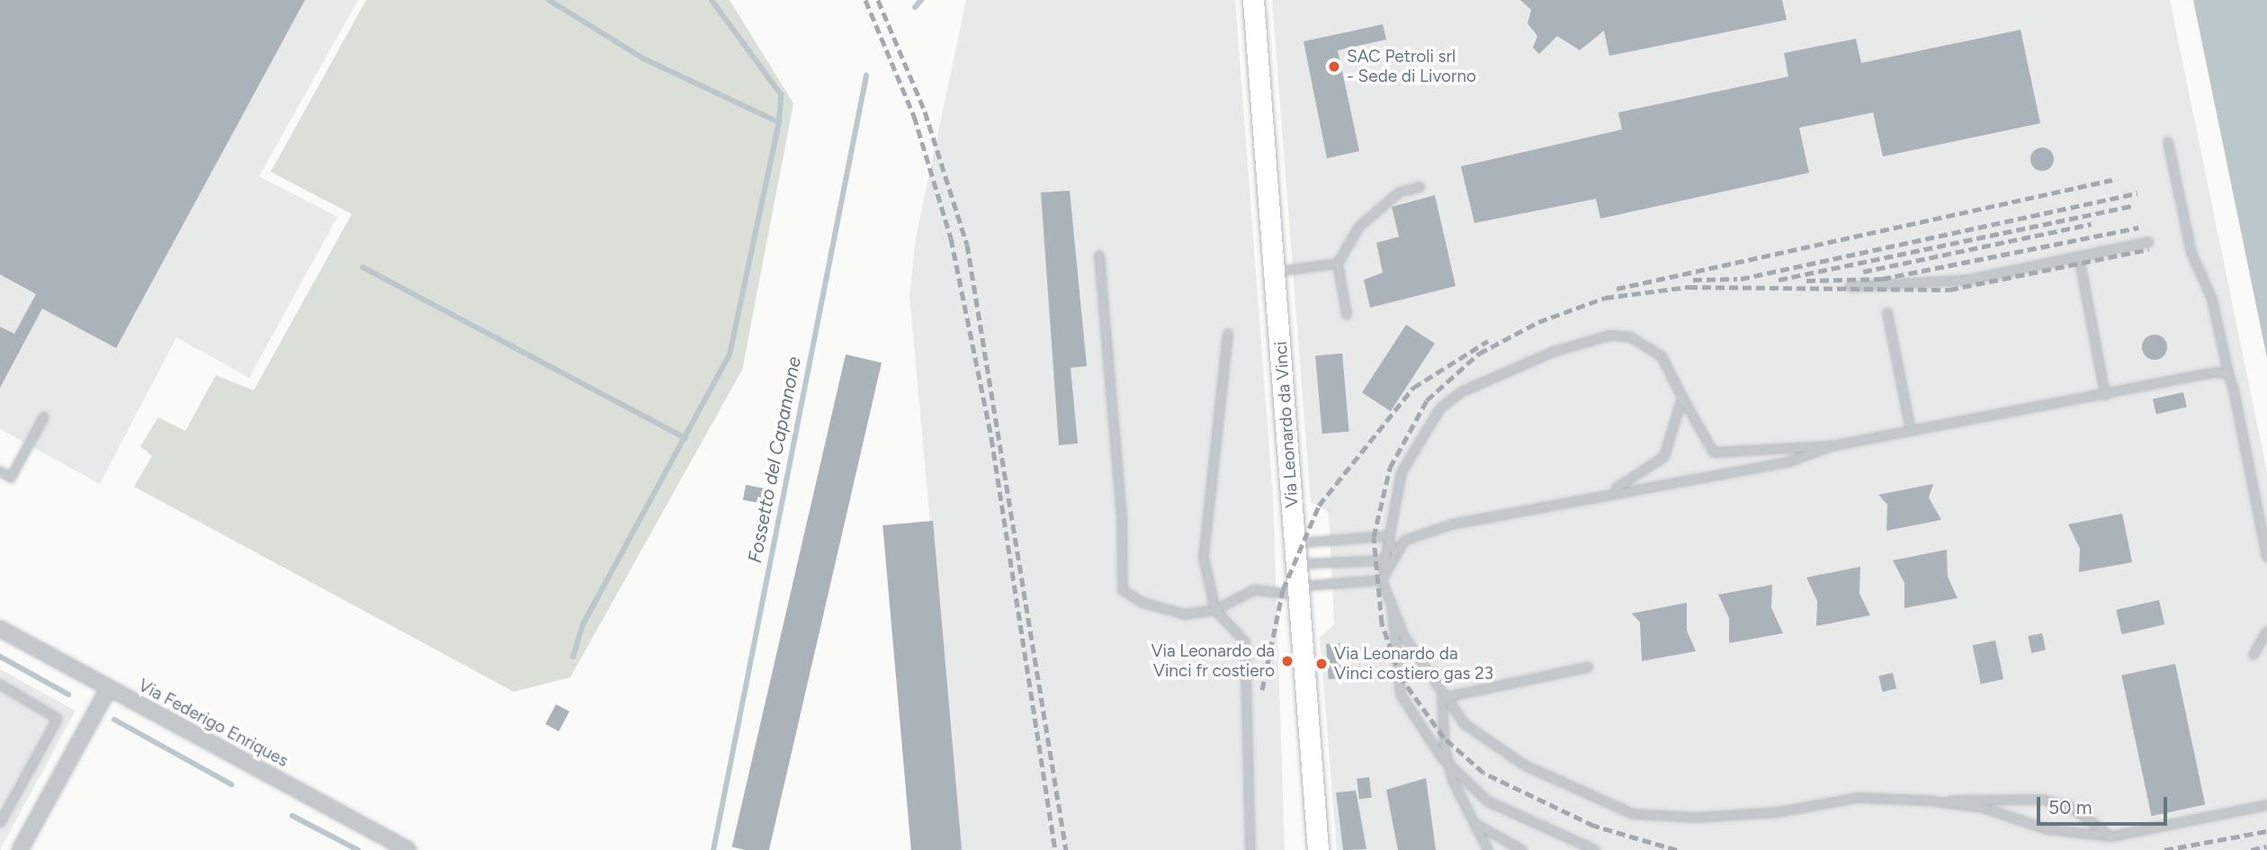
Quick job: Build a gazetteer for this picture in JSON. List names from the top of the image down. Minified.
{"streets":{"main road":["Via Leonardo da Vinci"],"street":["Via Federigo Enriques"]},"water":["Fossetto del Capannone"],"places":["SAC Petroli srl - Sede di Livorno","Via Leonardo da Vinci fr costiero","Via Leonardo da Vinci costiero gas 23"],"scale_bar":"50 m"}
